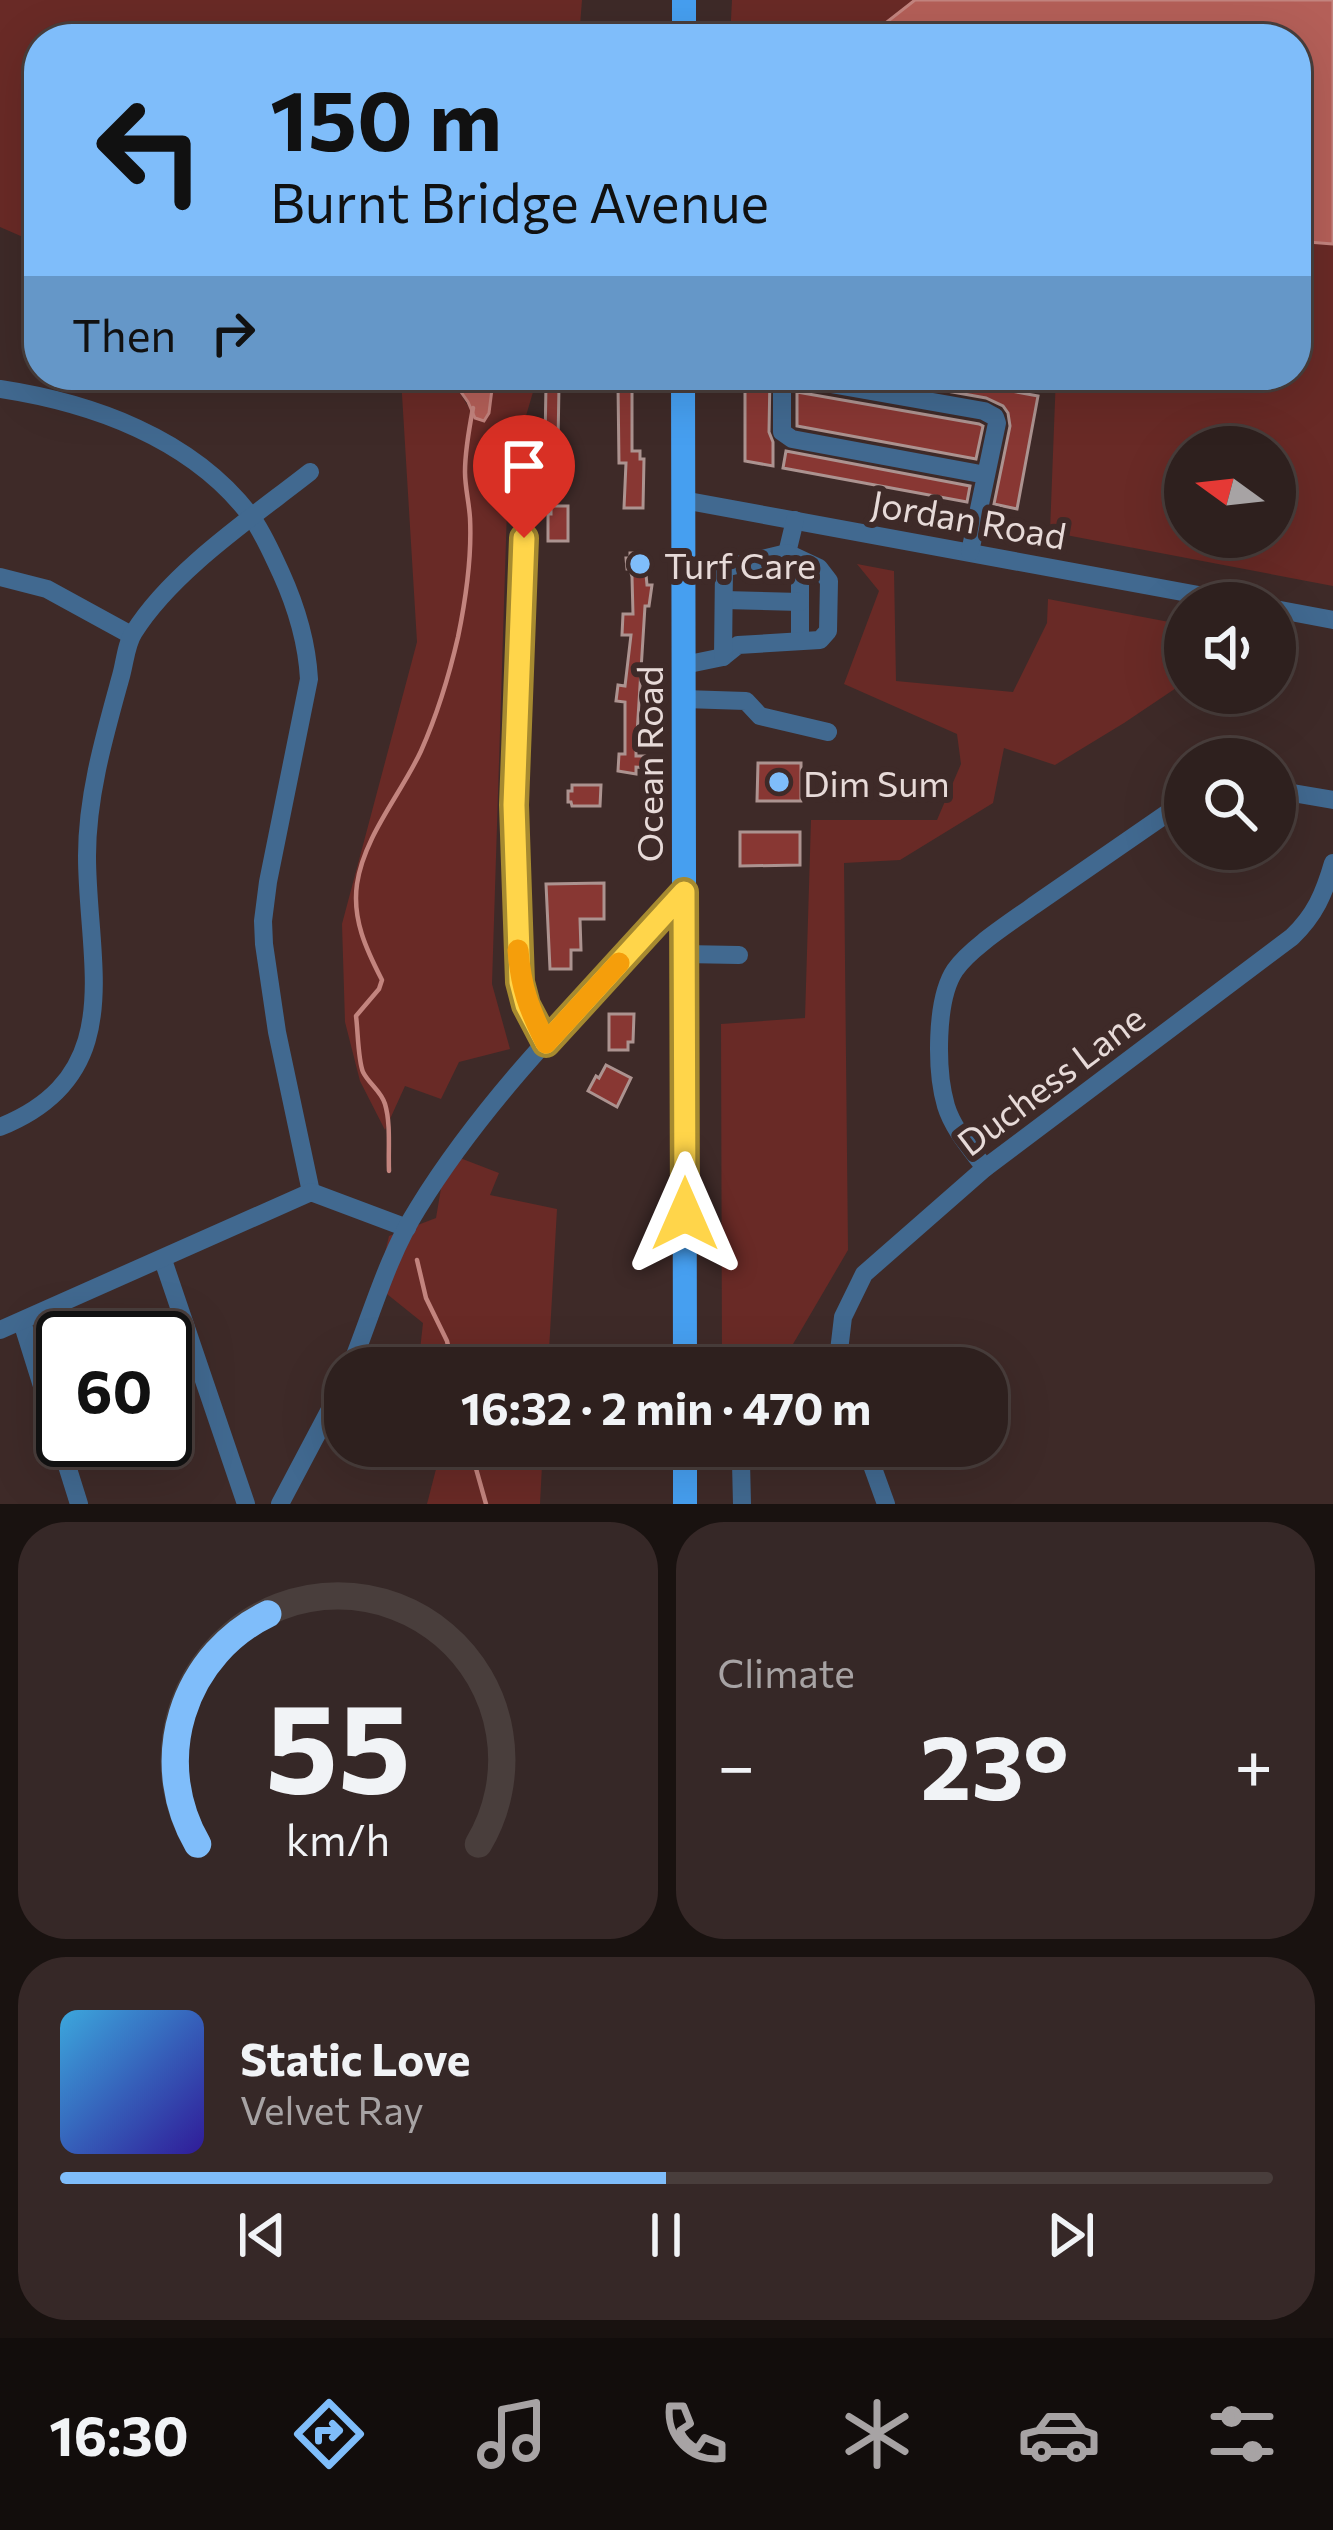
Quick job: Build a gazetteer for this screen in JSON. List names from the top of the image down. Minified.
{"streets":{"main road":["Ocean Road"],"street":["Jordan Road","Duchess Lane"]},"crossings":[["Jordan Road","Ocean Road"]],"places":["Turf Care","Dim Sum"],"north":"left","page":{"turn":["150 m","Burnt Bridge Avenue"],"then":"Then","limit":"60","trip":"16:32 · 2 min · 470 m","tile":"Climate","heat":["−","23°","+"],"song":["Static Love","Velvet Ray"],"tabs":"16:30","gauge":["55","km/h"]}}
